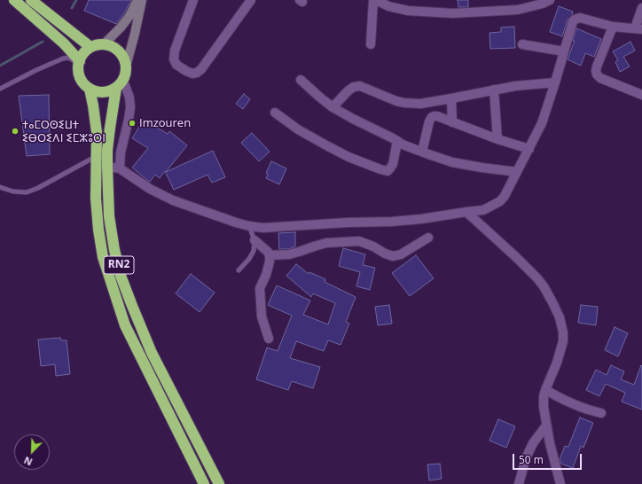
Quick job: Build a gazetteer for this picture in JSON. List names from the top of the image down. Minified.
{"streets":{"highway":["RN2"]},"places":["Imzouren","ⵜⴰⵎⵔⵙⵉⵡⵜ ⵉⴱⵔⵉⴷⵏ ⵉⵎⵣⵓⵔⵏ"],"scale_bar":"50 m","north":"bottom left"}
